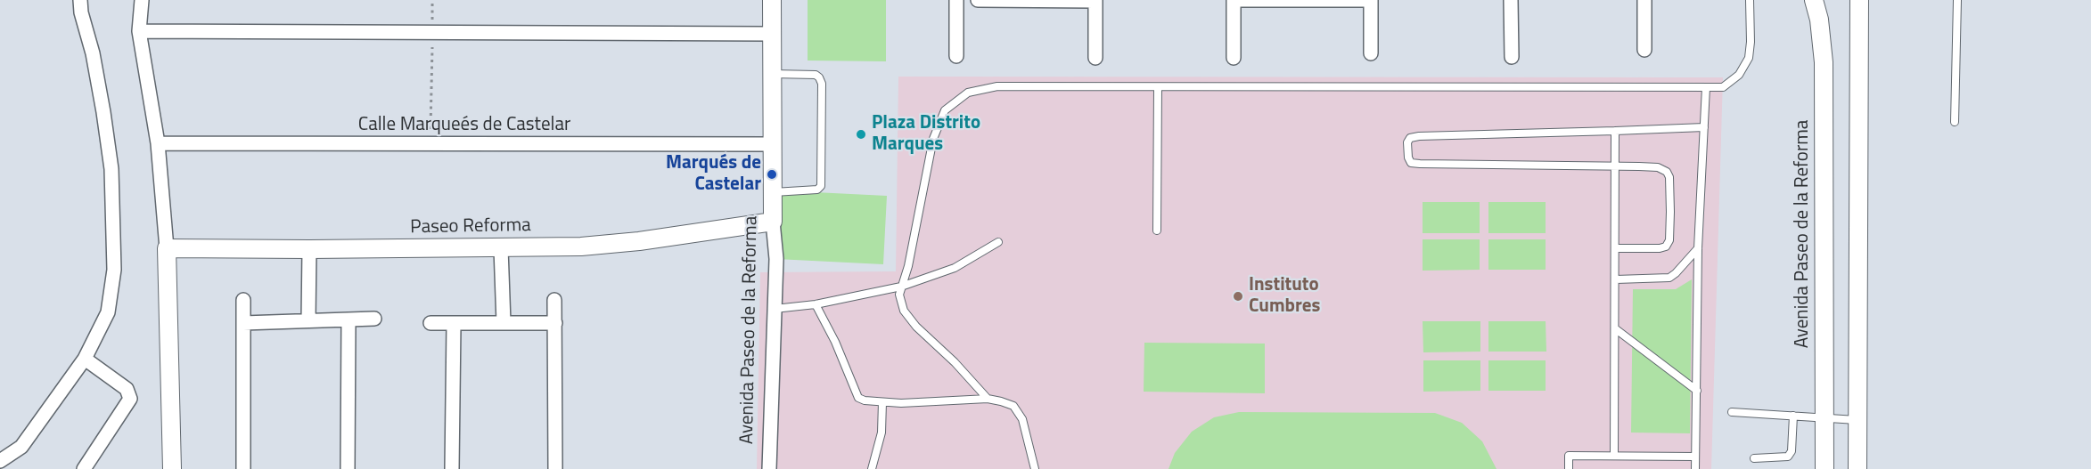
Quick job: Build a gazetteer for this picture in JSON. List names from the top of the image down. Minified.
{"streets":{"street":["Calle Marqueés de Castelar","Paseo Reforma","Avenida Paseo de la Reforma"]},"crossings":[["Calle Marqueés de Castelar","Avenida Paseo de la Reforma"],["Paseo Reforma","Avenida Paseo de la Reforma"]],"places":["Plaza Distrito Marques","Marqués de Castelar","Instituto Cumbres"]}
